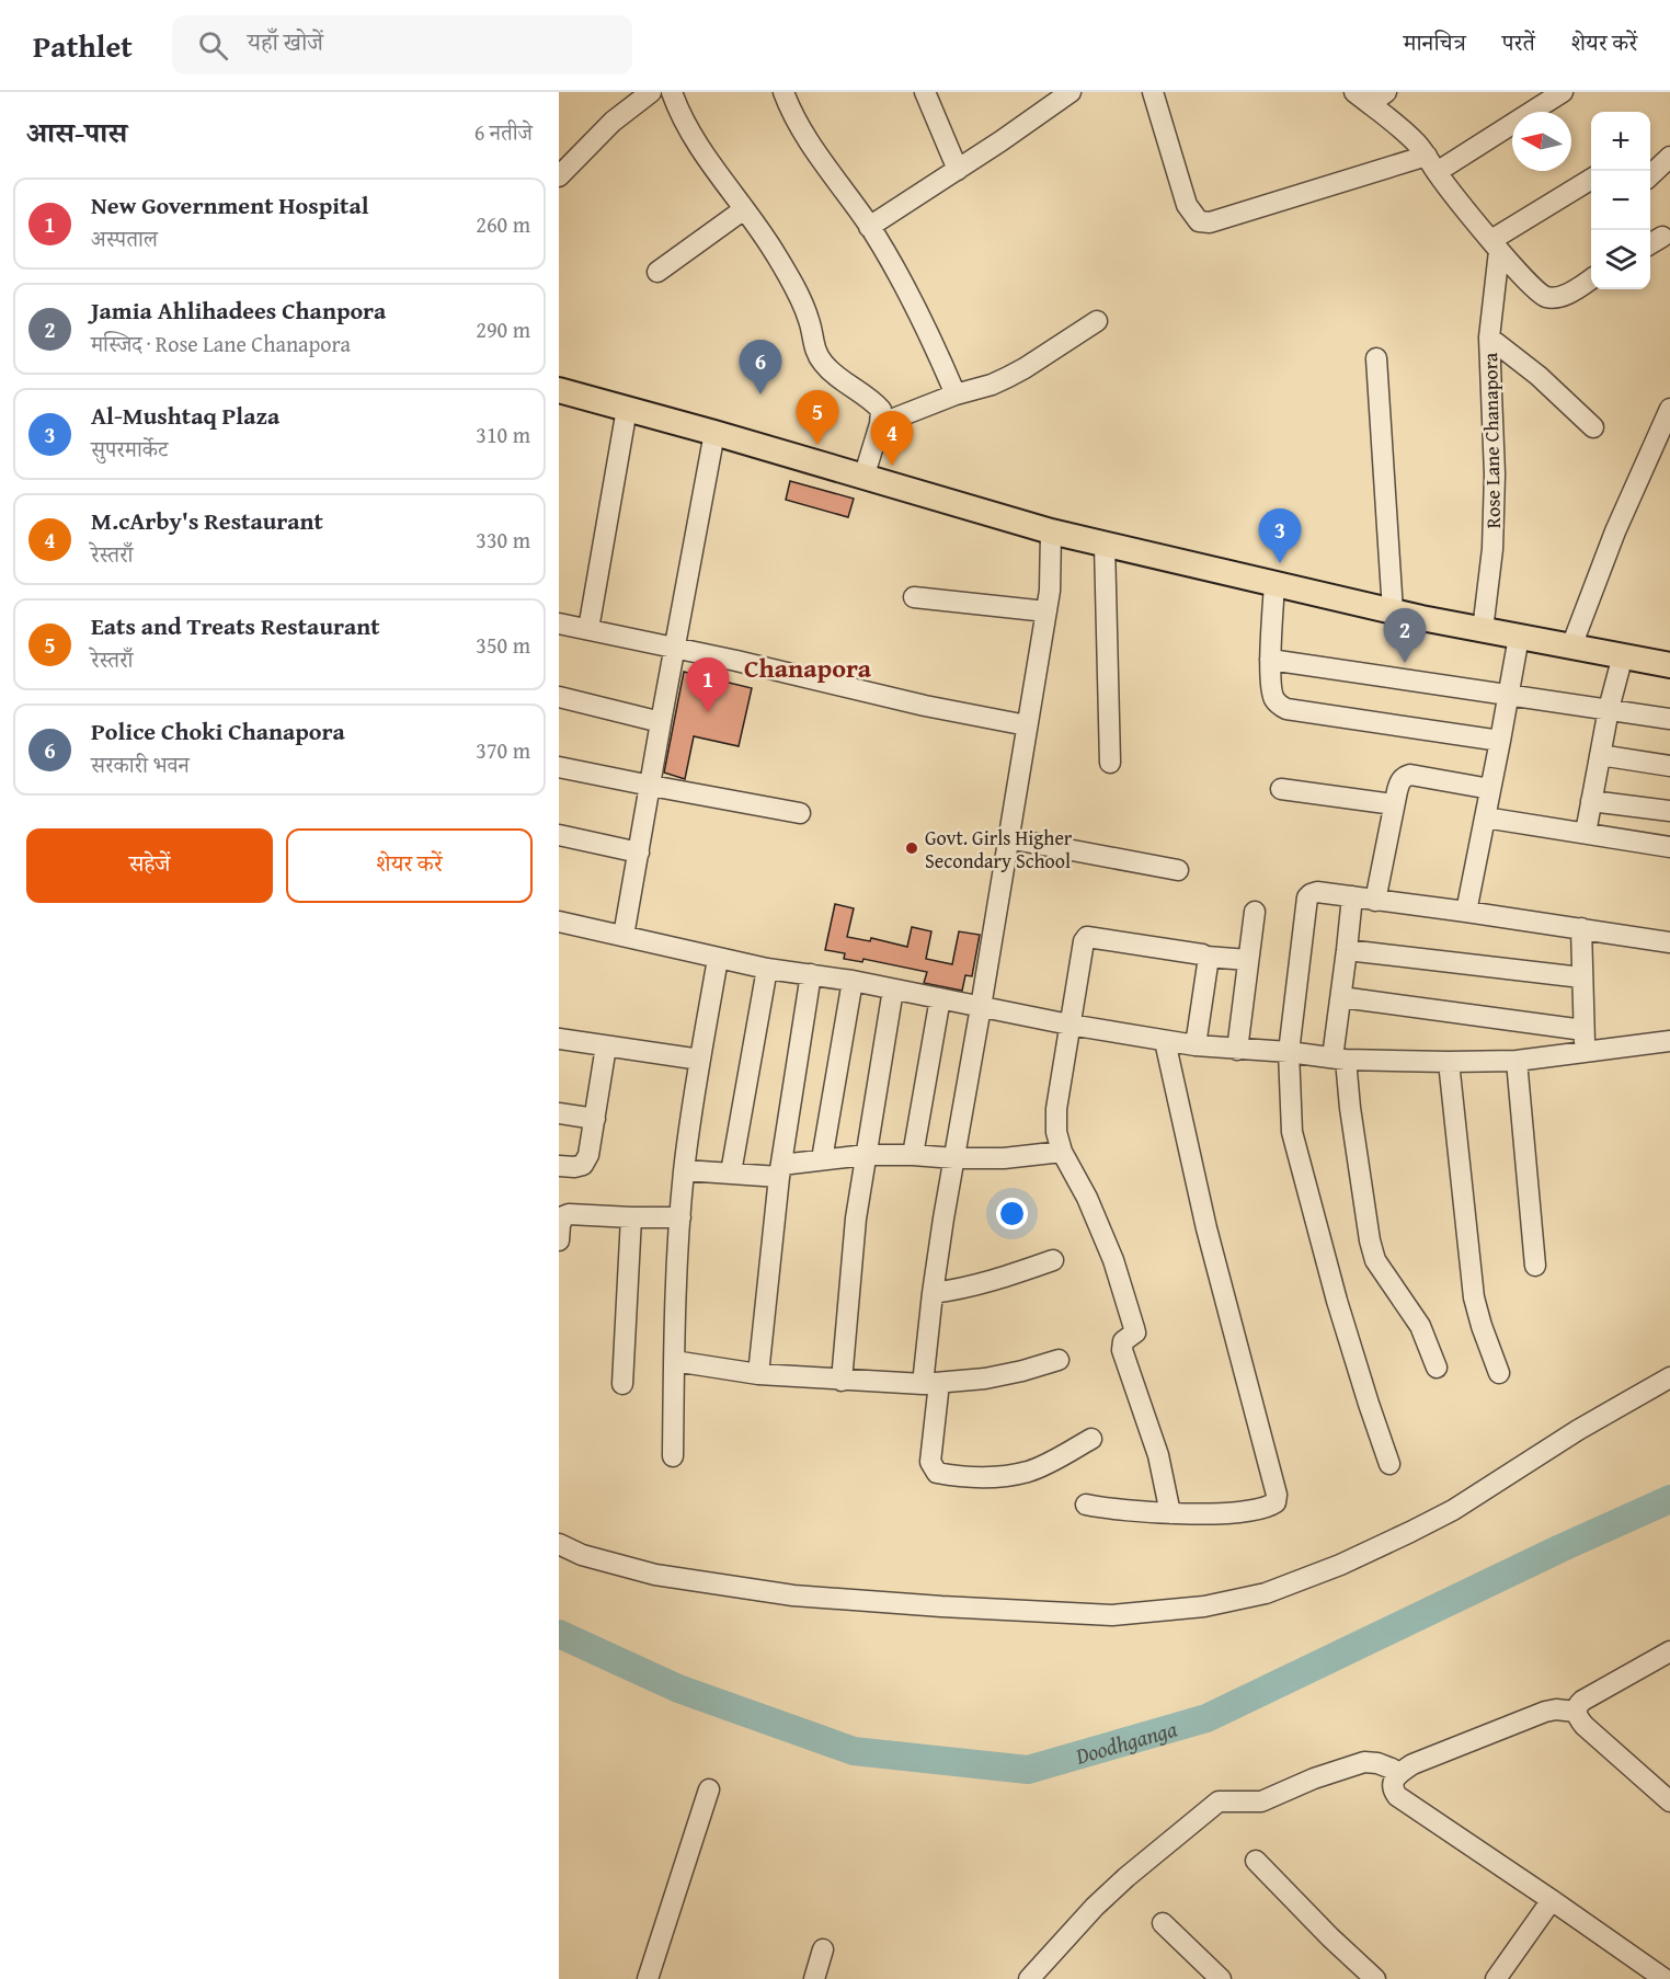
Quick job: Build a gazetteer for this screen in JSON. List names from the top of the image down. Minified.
{"streets":{"street":["Rose Lane Chanapora"]},"districts":["Chanapora"],"water":["Doodhganga"],"places":["Govt. Girls Higher Secondary School"],"north":"left","page":{"header":"Pathlet","search":"यहाँ खोजें","nav":["मानचित्र","परतें","शेयर करें"],"heading":["आस-पास","6 नतीजे"],"map_buttons":["+","−"],"list":[{"mark":"1","name":"New Government Hospital","note":"अस्पताल","value":"260 m"},{"mark":"2","name":"Jamia Ahlihadees Chanpora","note":"मस्जिद · Rose Lane Chanapora","value":"290 m"},{"mark":"3","name":"Al-Mushtaq Plaza","note":"सुपरमार्केट","value":"310 m"},{"mark":"4","name":"M.cArby's Restaurant","note":"रेस्तराँ","value":"330 m"},{"mark":"5","name":"Eats and Treats Restaurant","note":"रेस्तराँ","value":"350 m"},{"mark":"6","name":"Police Choki Chanapora","note":"सरकारी भवन","value":"370 m"}],"pins":["6","5","4","3","2","1"],"buttons":["सहेजें","शेयर करें"]}}
